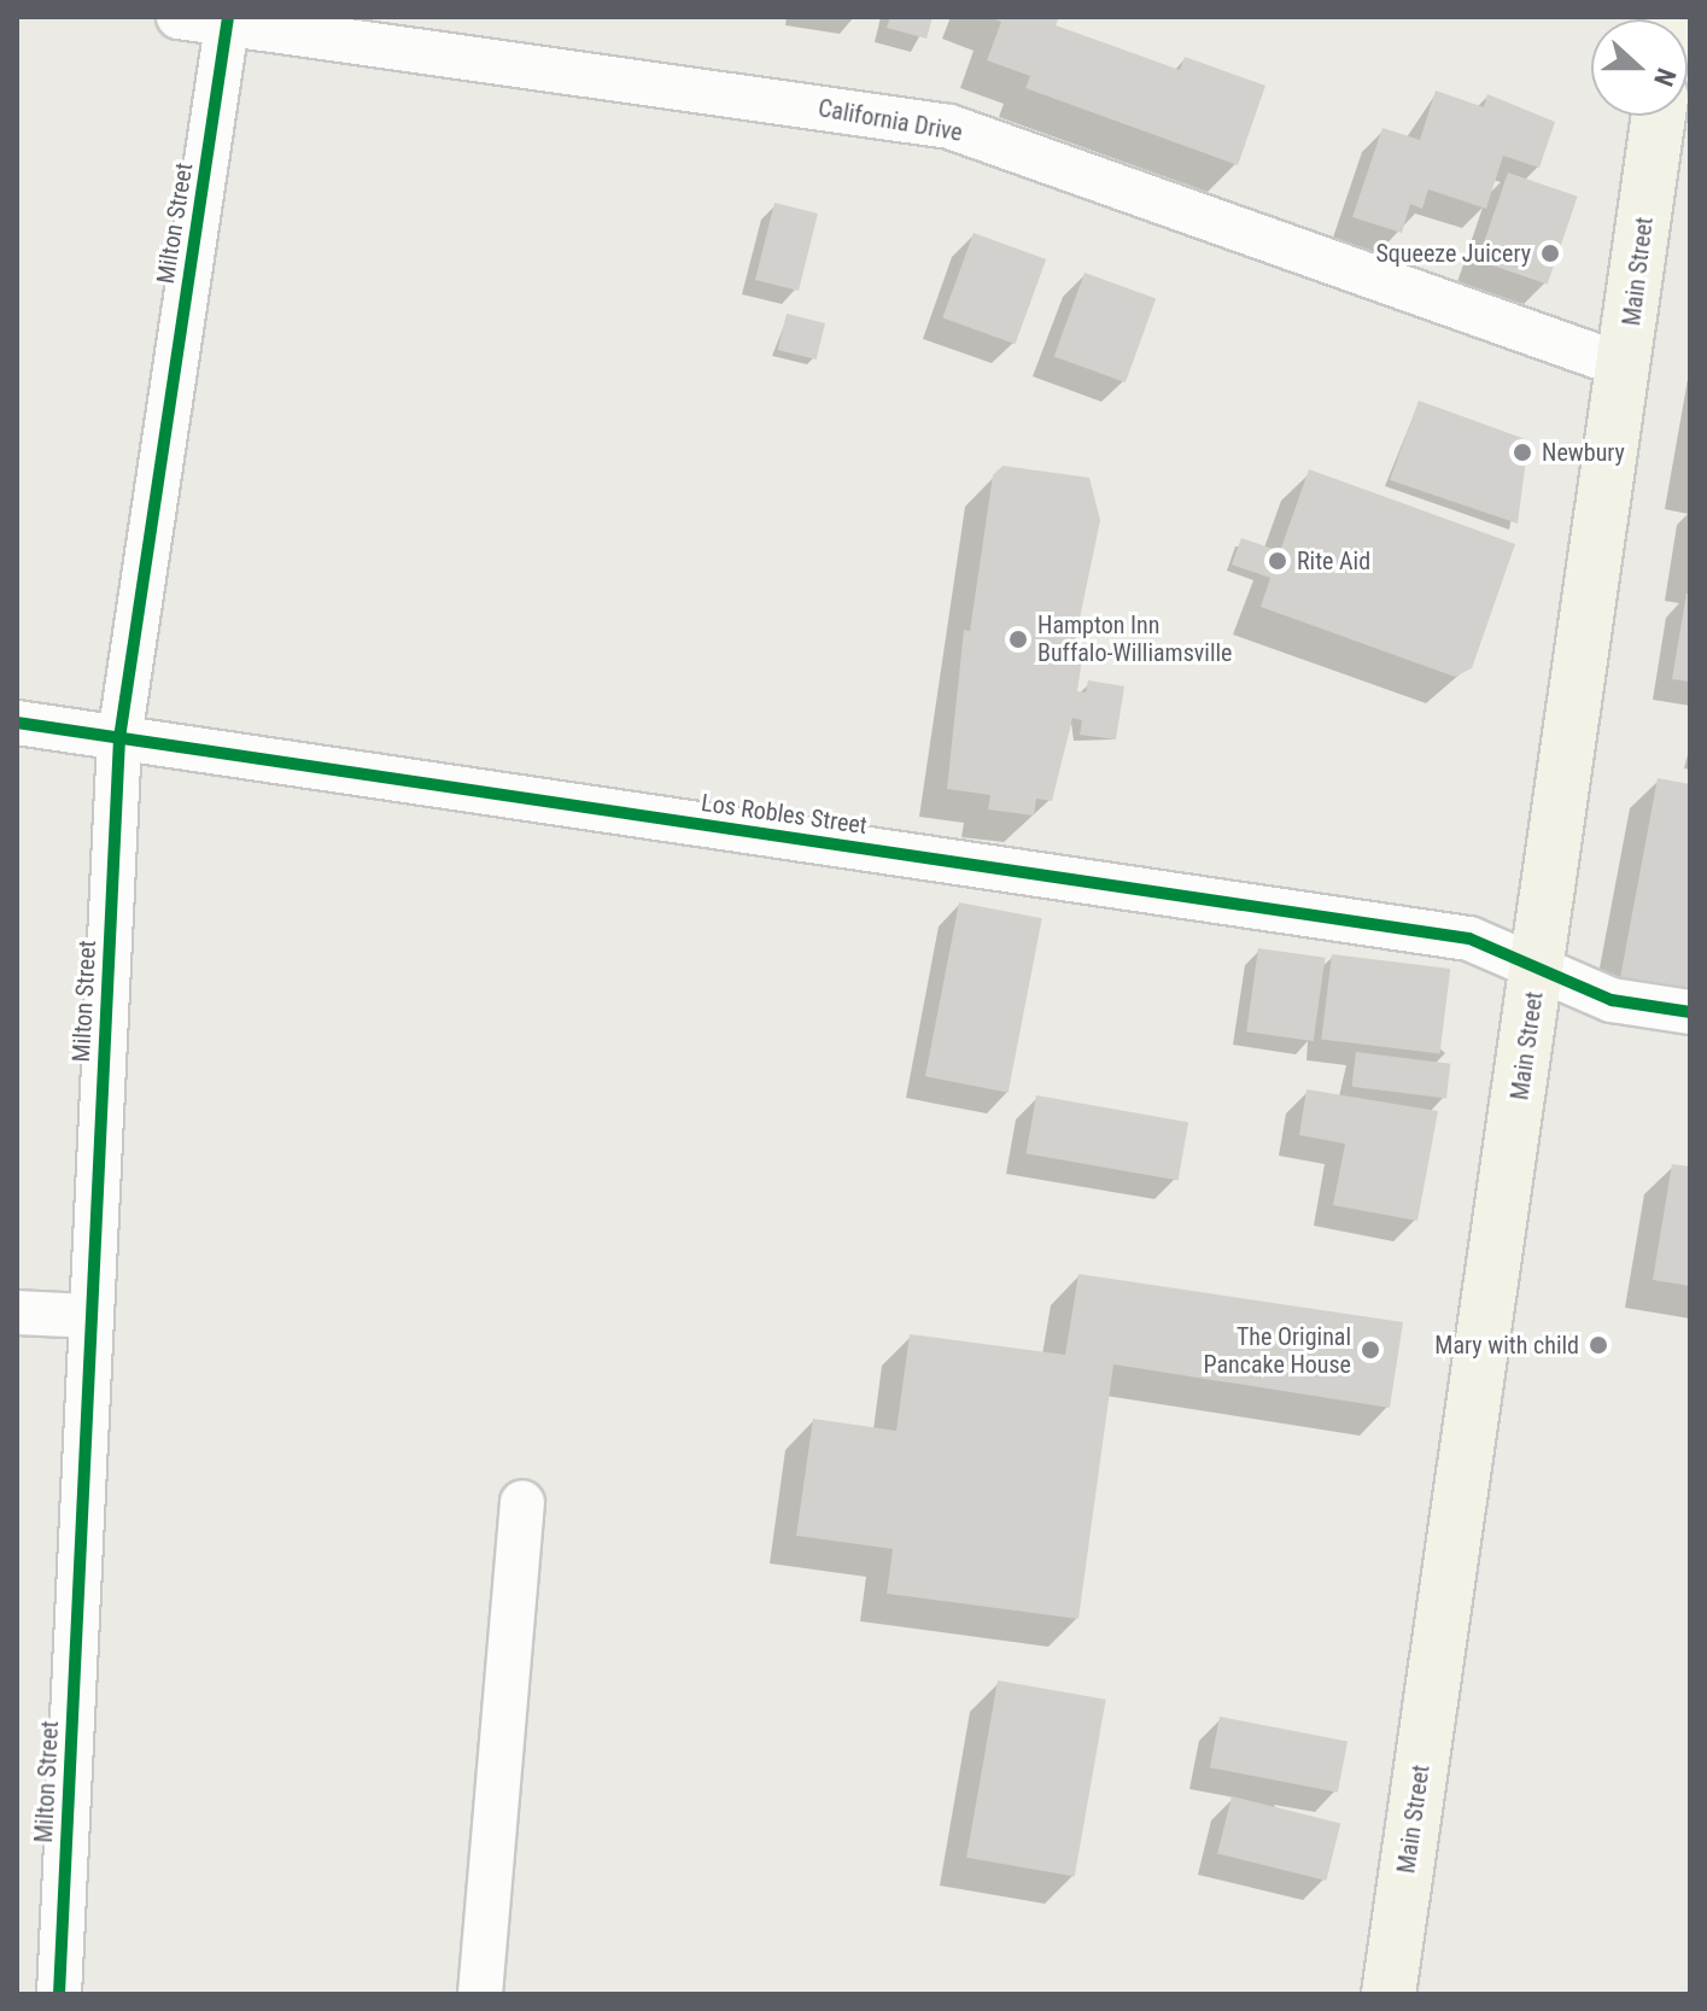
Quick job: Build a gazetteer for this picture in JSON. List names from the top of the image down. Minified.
{"streets":{"main road":["Main Street"],"street":["California Drive","Milton Street","Los Robles Street"]},"crossings":[["California Drive","Milton Street"],["California Drive","Main Street"],["Milton Street","Los Robles Street"],["Main Street","Los Robles Street"]],"places":["Squeeze Juicery","Newbury","Rite Aid","Hampton Inn Buffalo-Williamsville","Mary with child","The Original Pancake House"],"north":"right"}
